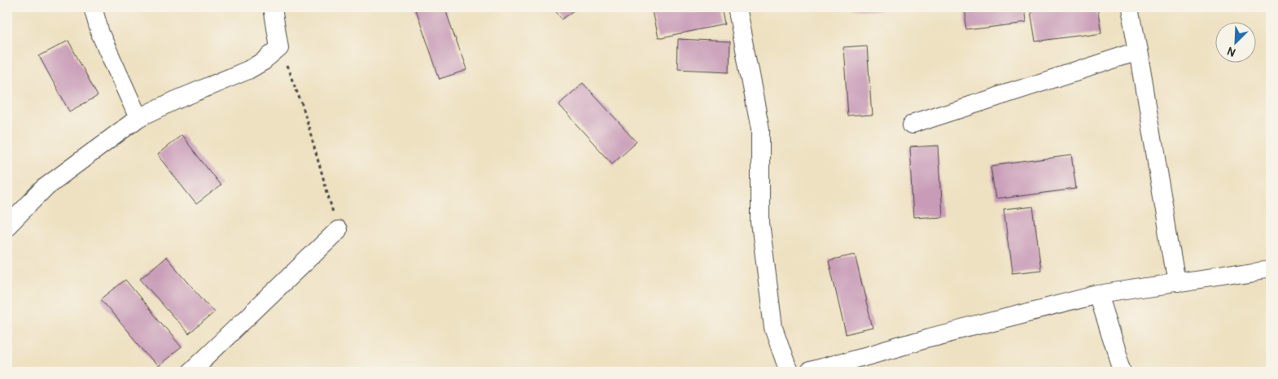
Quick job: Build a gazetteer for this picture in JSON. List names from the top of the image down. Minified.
{"north":"bottom left"}
